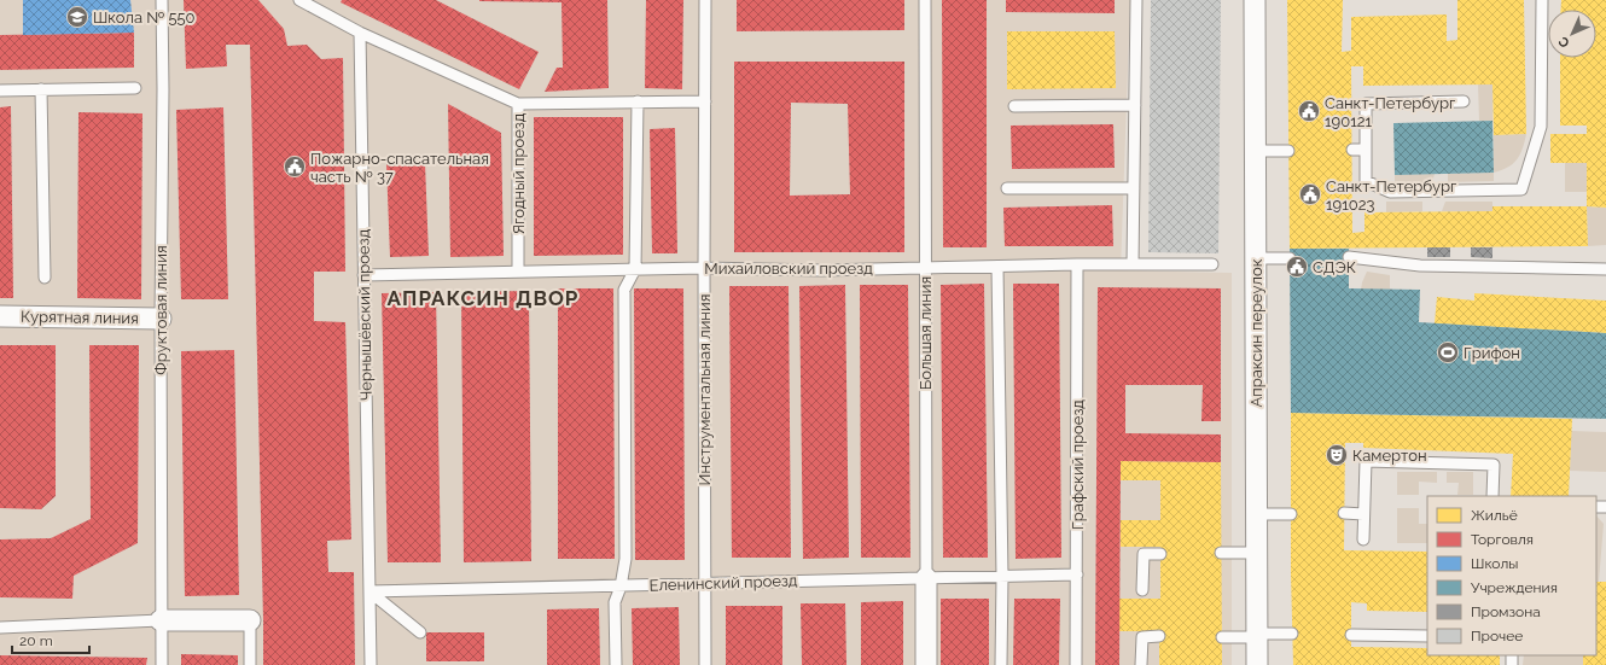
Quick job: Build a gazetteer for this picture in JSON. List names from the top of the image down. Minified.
{"streets":{"street":["Курятная линия","Большая линия","Апраксин переулок"],"lane":["Ягодный проезд","Михайловский проезд","Фруктовая линия","Чернышёвский проезд","Инструментальная линия","Графский проезд","Еленинский проезд"]},"crossings":[["Ягодный проезд","Михайловский проезд"],["Ягодный проезд","Чернышёвский проезд"],["Михайловский проезд","Чернышёвский проезд"],["Михайловский проезд","Большая линия"],["Михайловский проезд","Инструментальная линия"],["Михайловский проезд","Графский проезд"],["Фруктовая линия","Курятная линия"],["Чернышёвский проезд","Еленинский проезд"],["Большая линия","Еленинский проезд"],["Инструментальная линия","Еленинский проезд"],["Графский проезд","Еленинский проезд"]],"districts":["АПРАКСИН ДВОР"],"places":{"school or university":["Школа № 550"],"public building":["Санкт-Петербург 190121","Пожарно-спасательная часть № 37","Санкт-Петербург 191023","СДЭК"],"sports":["Грифон"],"theatre":["Камертон"]},"legend":["Жильё","Торговля","Школы","Учреждения","Промзона","Прочее"],"scale_bar":"20 m","north":"bottom left"}
